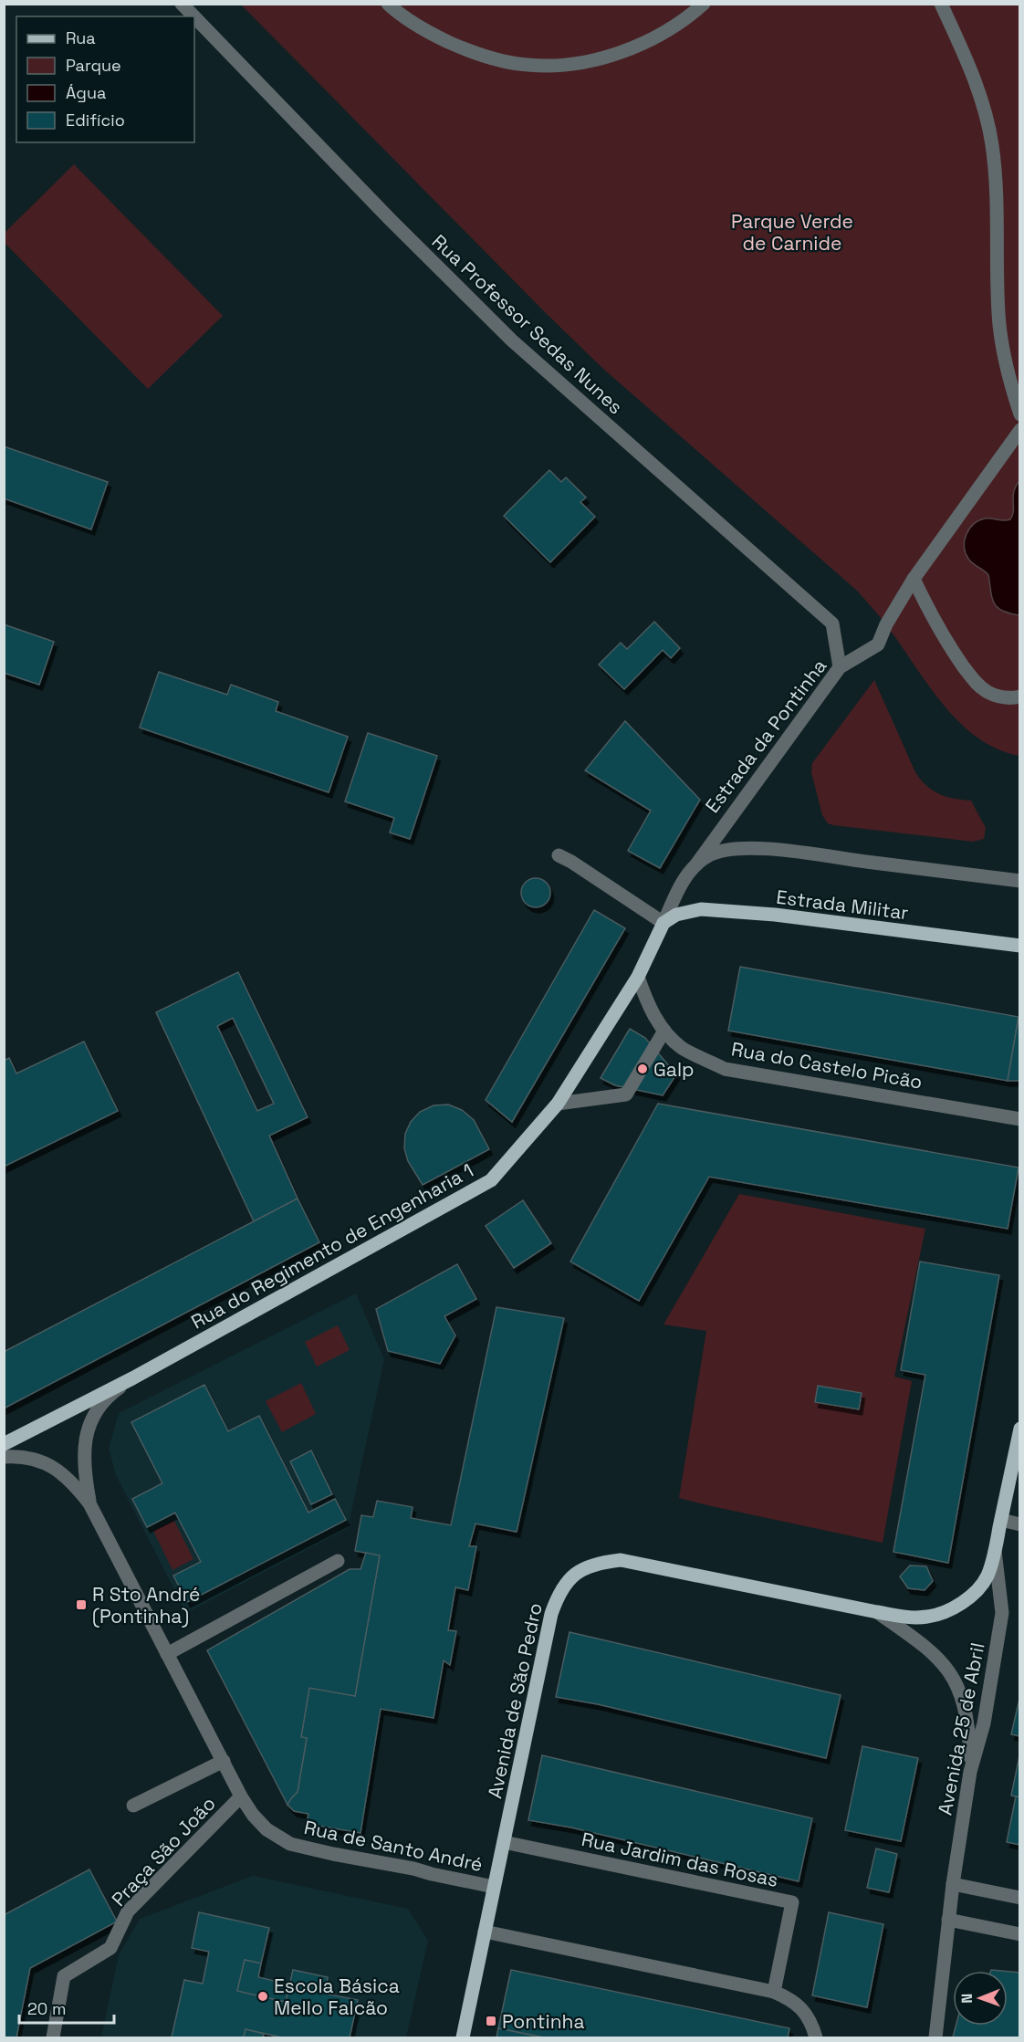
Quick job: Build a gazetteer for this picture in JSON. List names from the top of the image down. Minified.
{"streets":{"main road":["Estrada Militar","Rua do Regimento de Engenharia 1","Avenida de São Pedro","Avenida 25 de Abril"],"street":["Rua Professor Sedas Nunes","Estrada da Pontinha","Rua do Castelo Picão","Rua de Santo André","Praça São João","Rua Jardim das Rosas"]},"crossings":[["Rua Professor Sedas Nunes","Estrada da Pontinha"],["Estrada da Pontinha","Estrada Militar"],["Estrada da Pontinha","Rua do Regimento de Engenharia 1"],["Estrada Militar","Rua do Regimento de Engenharia 1"],["Rua do Castelo Picão","Rua do Regimento de Engenharia 1"],["Rua do Regimento de Engenharia 1","Rua de Santo André"],["Avenida de São Pedro","Avenida 25 de Abril"],["Avenida de São Pedro","Rua de Santo André"],["Avenida de São Pedro","Rua Jardim das Rosas"],["Rua de Santo André","Praça São João"]],"parks":["Parque Verde de Carnide"],"places":{"other":["Galp","Escola Básica Mello Falcão"],"transit":["R Sto André (Pontinha)","Pontinha"]},"legend":["Rua","Parque","Água","Edifício"],"scale_bar":"20 m","north":"left"}
